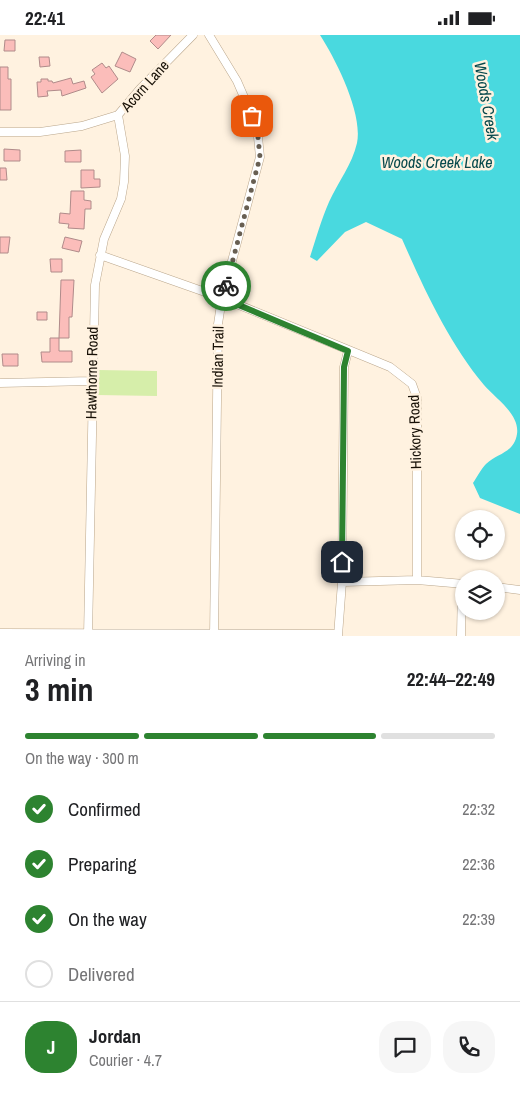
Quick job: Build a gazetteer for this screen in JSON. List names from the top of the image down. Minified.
{"streets":{"street":["Acorn Lane","Indian Trail","Hawthorne Road","Hickory Road"]},"crossings":[["Acorn Lane","Hawthorne Road"],["Indian Trail","Hickory Road"],["Hawthorne Road","Hickory Road"]],"water":["Woods Creek","Woods Creek Lake"],"page":{"status":"22:41","heading":["3 min","Arriving in","22:44–22:49"],"panel":["Jordan","Courier · 4.7"],"bar":"On the way · 300 m","list":[["Confirmed","22:32"],["Preparing","22:36"],["On the way","22:39"],"Delivered"],"round":"J"}}
